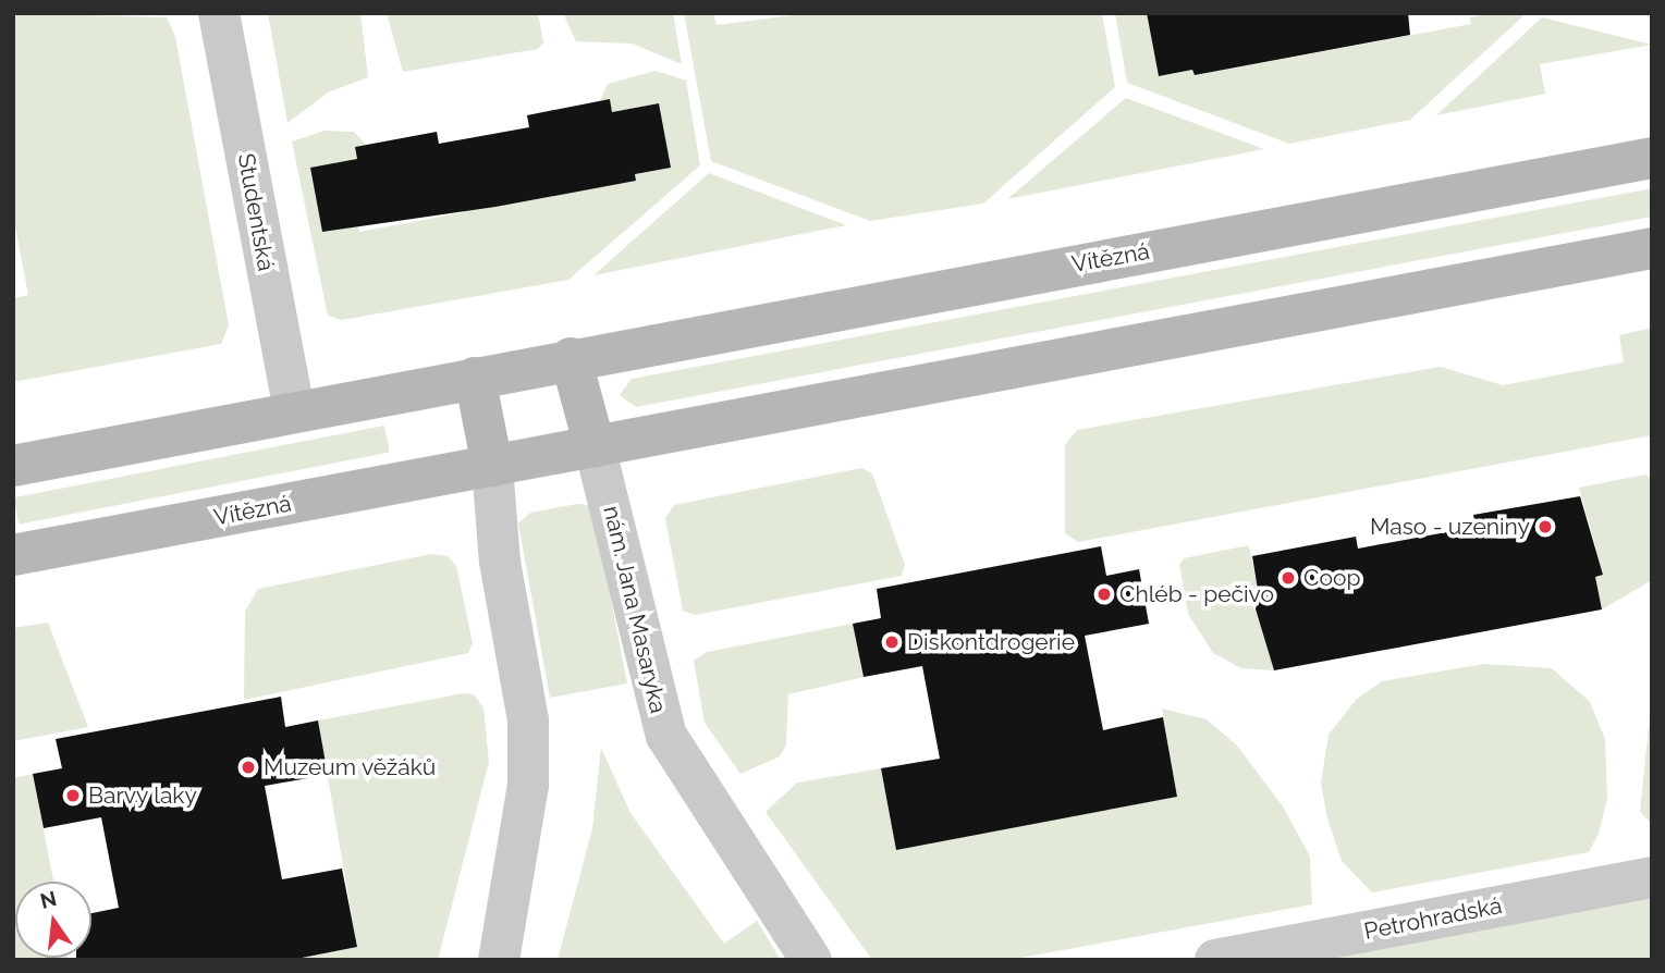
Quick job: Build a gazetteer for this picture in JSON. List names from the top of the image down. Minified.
{"streets":{"main road":["Vítězná"],"street":["Studentská","nám. Jana Masaryka","Petrohradská"]},"crossings":[["Studentská","Vítězná"],["Vítězná","nám. Jana Masaryka"]],"places":["Maso - uzeniny","Coop","Chléb - pečivo","Diskontdrogerie","Muzeum věžáků","Barvy laky"],"north":"top"}
